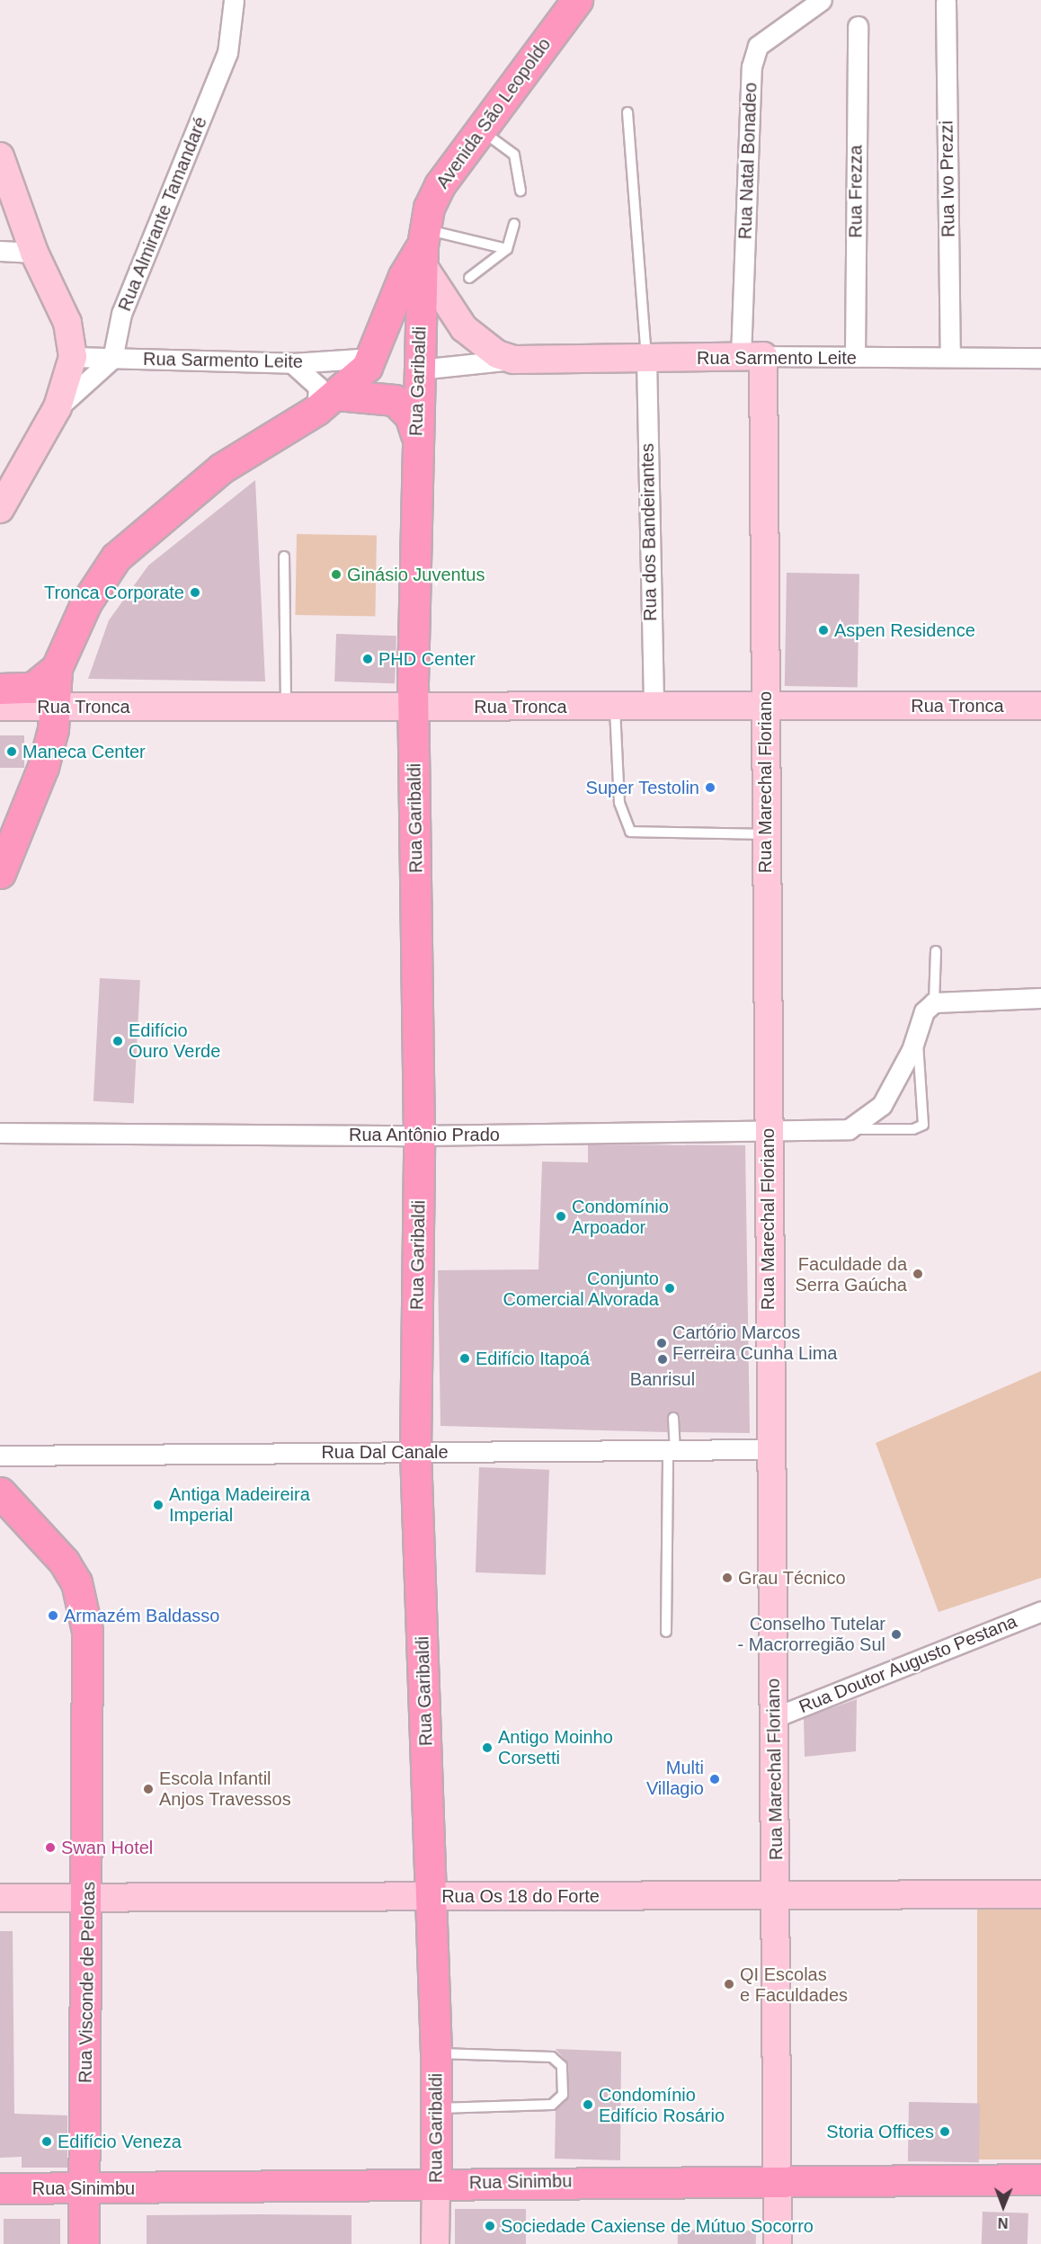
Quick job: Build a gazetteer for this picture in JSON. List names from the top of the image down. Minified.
{"streets":{"main road":["Avenida São Leopoldo","Rua Garibaldi","Rua Visconde de Pelotas","Rua Sinimbu"],"street":["Rua Natal Bonadeo","Rua Ivo Prezzi","Rua Frezza","Rua Almirante Tamandaré","Rua Sarmento Leite","Rua dos Bandeirantes","Rua Tronca","Rua Marechal Floriano","Rua Antônio Prado","Rua Dal Canale","Rua Doutor Augusto Pestana","Rua Os 18 do Forte"]},"crossings":[["Avenida São Leopoldo","Rua Sarmento Leite"],["Avenida São Leopoldo","Rua Garibaldi"],["Rua Natal Bonadeo","Rua Sarmento Leite"],["Rua Natal Bonadeo","Rua Marechal Floriano"],["Rua Ivo Prezzi","Rua Sarmento Leite"],["Rua Frezza","Rua Sarmento Leite"],["Rua Almirante Tamandaré","Rua Sarmento Leite"],["Rua Sarmento Leite","Rua Garibaldi"],["Rua Sarmento Leite","Rua dos Bandeirantes"],["Rua Sarmento Leite","Rua Marechal Floriano"],["Rua Garibaldi","Rua Tronca"],["Rua Garibaldi","Rua Antônio Prado"],["Rua Garibaldi","Rua Dal Canale"],["Rua Garibaldi","Rua Os 18 do Forte"],["Rua Garibaldi","Rua Sinimbu"],["Rua dos Bandeirantes","Rua Tronca"],["Rua Tronca","Rua Marechal Floriano"],["Rua Marechal Floriano","Rua Antônio Prado"],["Rua Marechal Floriano","Rua Dal Canale"],["Rua Marechal Floriano","Rua Doutor Augusto Pestana"],["Rua Marechal Floriano","Rua Os 18 do Forte"],["Rua Marechal Floriano","Rua Sinimbu"],["Rua Os 18 do Forte","Rua Visconde de Pelotas"],["Rua Visconde de Pelotas","Rua Sinimbu"]],"places":["Ginásio Juventus","Tronca Corporate","Aspen Residence","PHD Center","Maneca Center","Super Testolin","Edifício Ouro Verde","Condomínio Arpoador","Faculdade da Serra Gaúcha","Conjunto Comercial Alvorada","Cartório Marcos Ferreira Cunha Lima","Edifício Itapoá","Banrisul","Antiga Madeireira Imperial","Grau Técnico","Armazém Baldasso","Conselho Tutelar - Macrorregião Sul","Antigo Moinho Corsetti","Multi Villagio","Escola Infantil Anjos Travessos","Swan Hotel","QI Escolas e Faculdades","Condomínio Edifício Rosário","Storia Offices","Edifício Veneza","Sociedade Caxiense de Mútuo Socorro"],"north":"bottom"}
